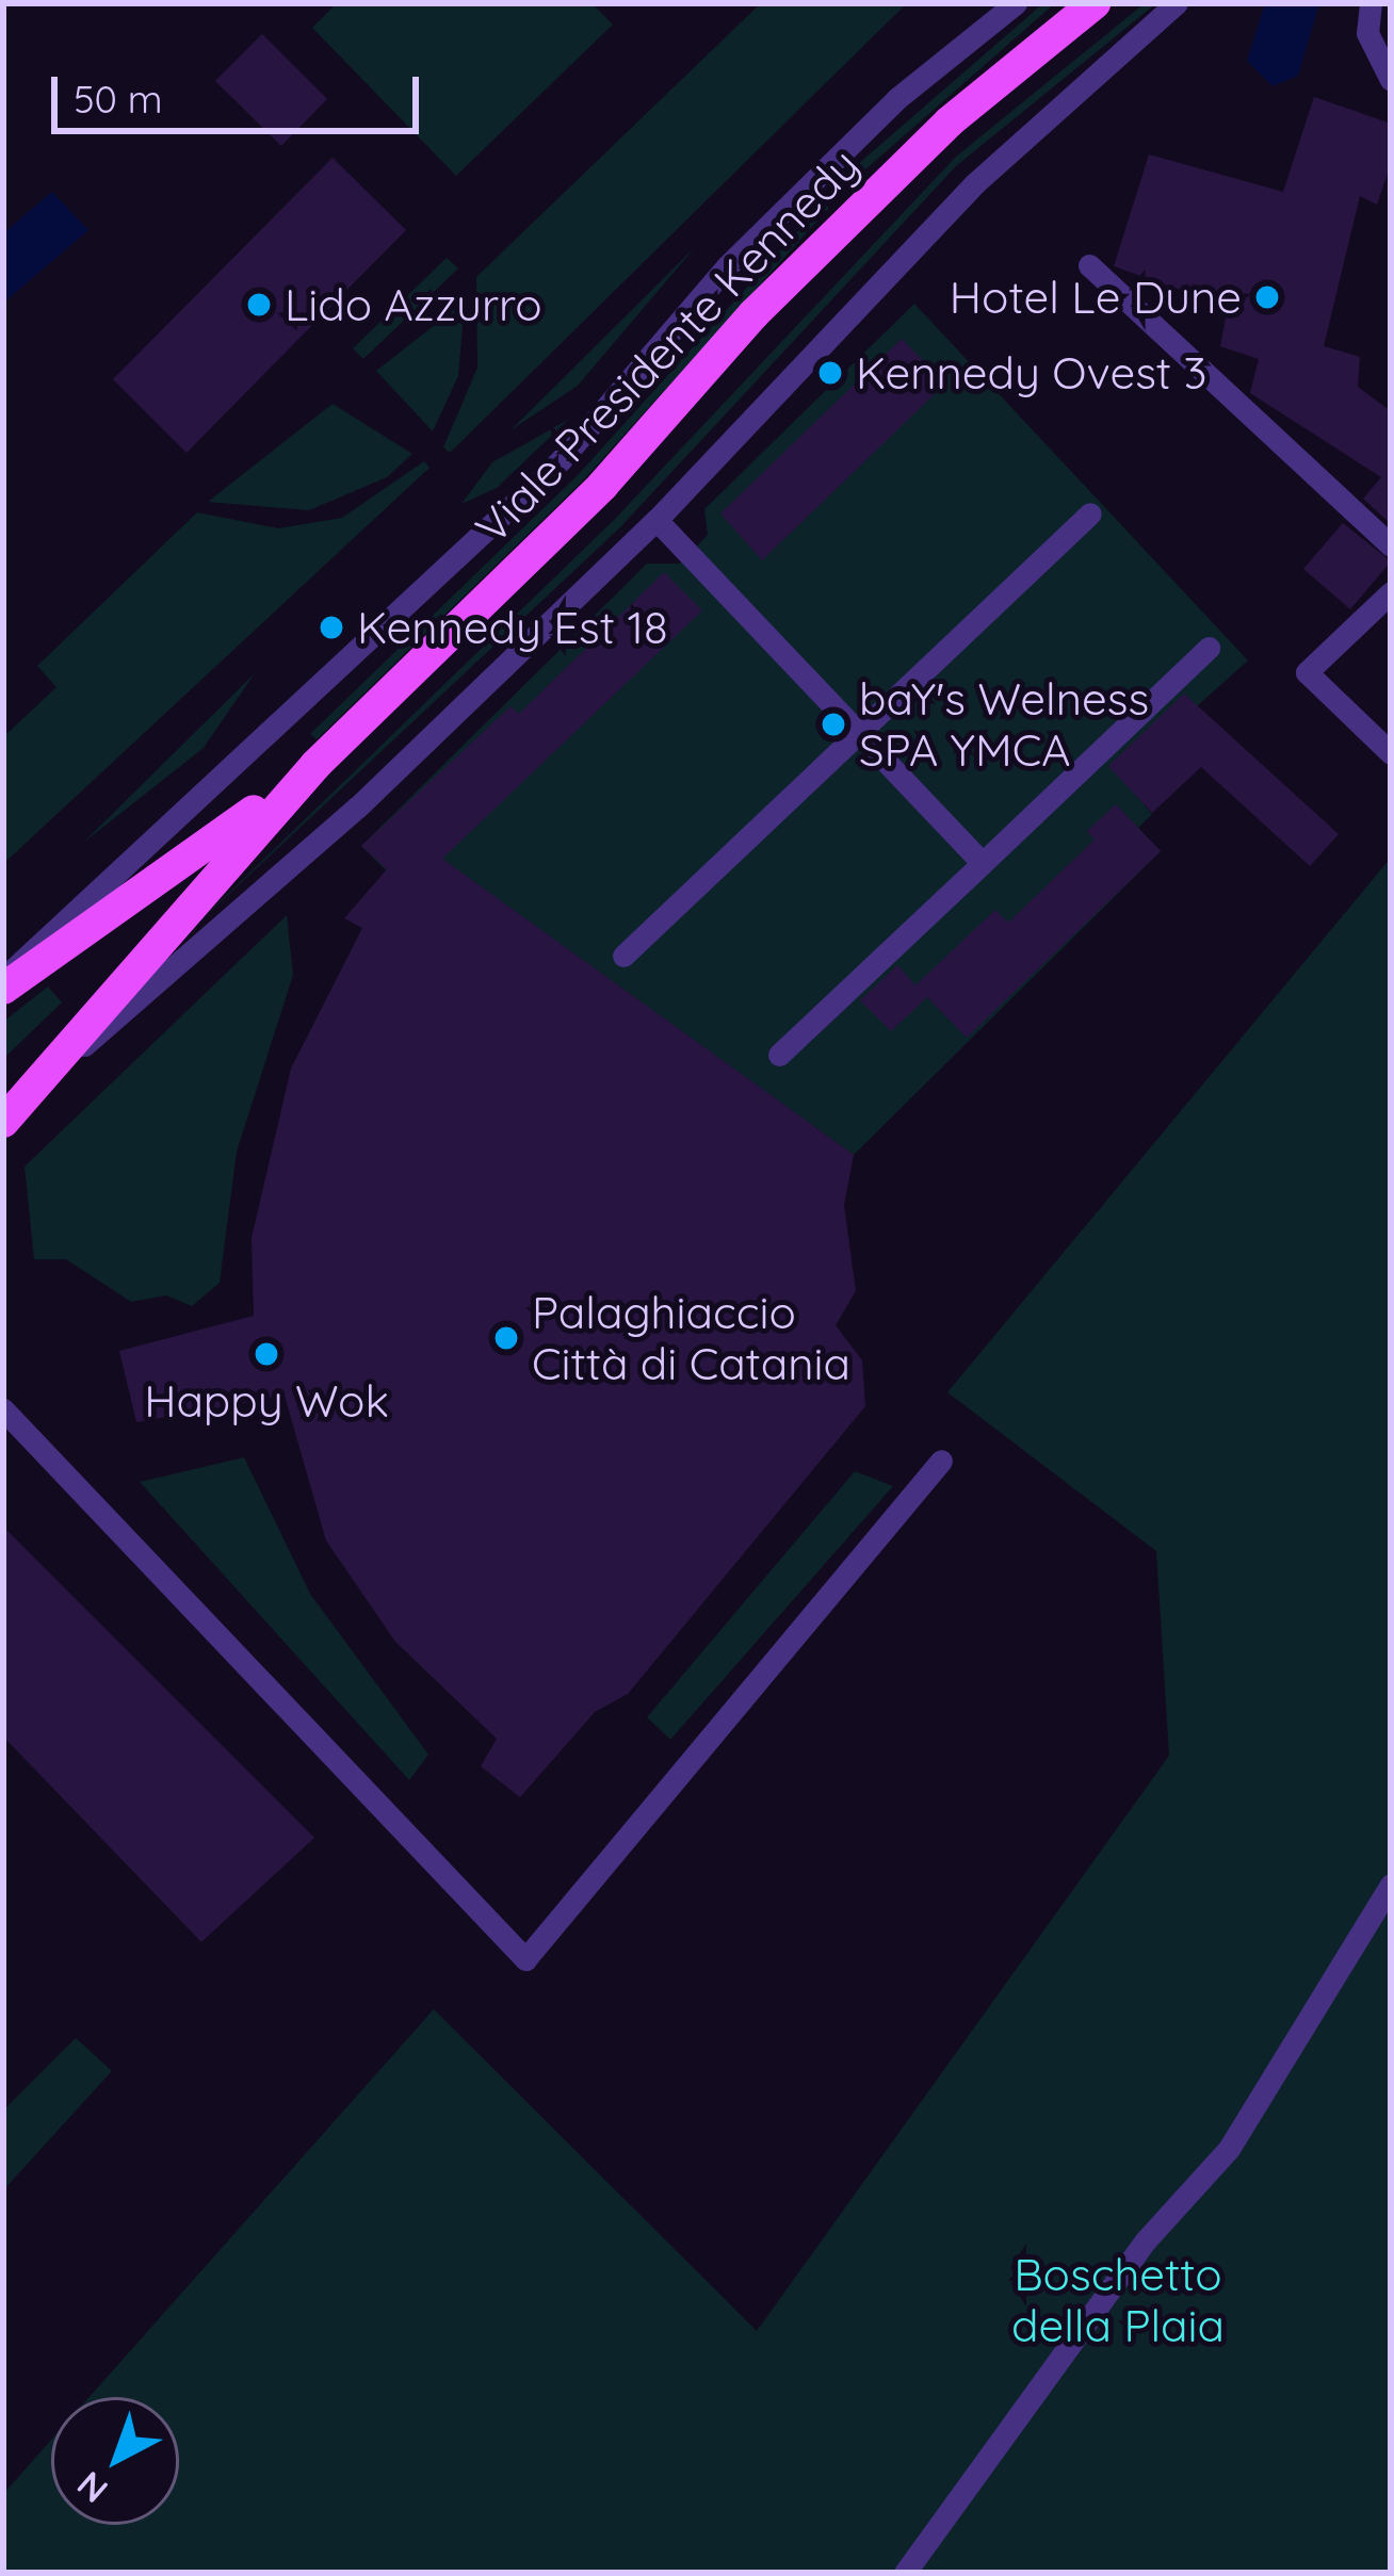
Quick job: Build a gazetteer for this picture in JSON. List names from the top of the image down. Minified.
{"streets":{"main road":["Viale Presidente Kennedy"]},"parks":["Boschetto della Plaia"],"places":["Hotel Le Dune","Lido Azzurro","Kennedy Ovest 3","Kennedy Est 18","baY's Welness SPA YMCA","Palaghiaccio Città di Catania","Happy Wok"],"scale_bar":"50 m","north":"bottom left"}
